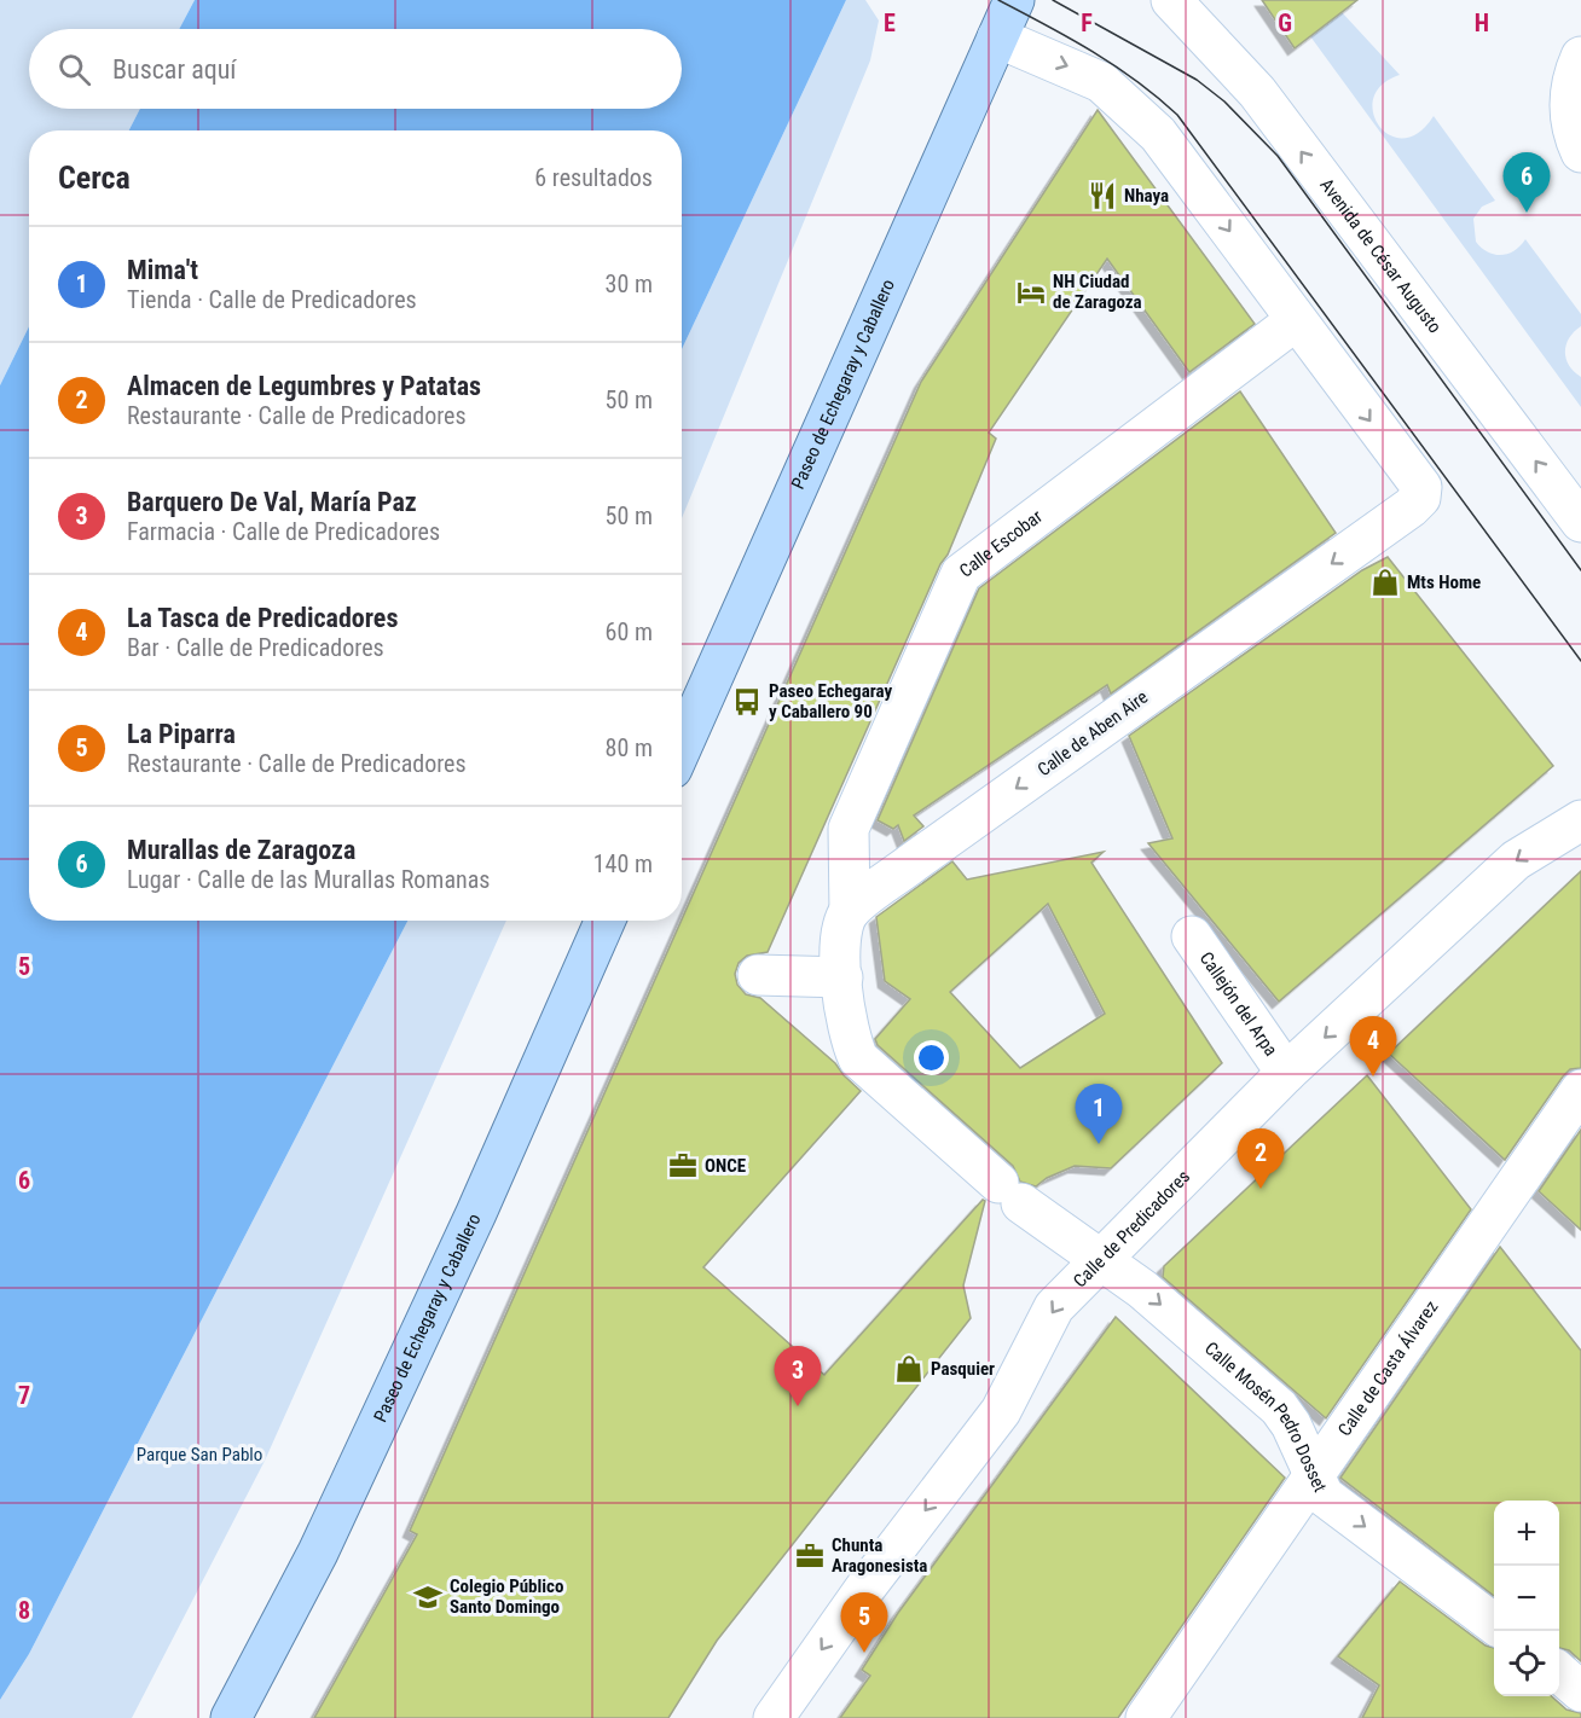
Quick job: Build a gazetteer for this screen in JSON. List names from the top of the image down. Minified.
{"streets":{"main road":["Paseo de Echegaray y Caballero"],"street":["Avenida de César Augusto","Calle Escobar","Calle de Aben Aire","Callejón del Arpa","Calle de Predicadores","Calle de Casta Álvarez","Calle Mosén Pedro Dosset"]},"crossings":[["Calle Escobar","Calle de Aben Aire"],["Callejón del Arpa","Calle de Predicadores"],["Calle de Predicadores","Calle Mosén Pedro Dosset"],["Calle de Casta Álvarez","Calle Mosén Pedro Dosset"]],"one_way":["Calle de Aben Aire","Calle de Predicadores","Calle Mosén Pedro Dosset"],"parks":["Parque San Pablo"],"places":{"restaurant":["Nhaya"],"hotel":["NH Ciudad de Zaragoza"],"shop":["Mts Home","Pasquier"],"bus stop":["Paseo Echegaray y Caballero 90"],"office":["ONCE","Chunta Aragonesista"],"school or university":["Colegio Público Santo Domingo"]},"page":{"search":"Buscar aquí","heading":["Cerca","6 resultados"],"pins":["6","4","1","2","3","5"],"list":[{"mark":"1","name":"Mima't","note":"Tienda · Calle de Predicadores","value":"30 m"},{"mark":"2","name":"Almacen de Legumbres y Patatas","note":"Restaurante · Calle de Predicadores","value":"50 m"},{"mark":"3","name":"Barquero De Val, María Paz","note":"Farmacia · Calle de Predicadores","value":"50 m"},{"mark":"4","name":"La Tasca de Predicadores","note":"Bar · Calle de Predicadores","value":"60 m"},{"mark":"5","name":"La Piparra","note":"Restaurante · Calle de Predicadores","value":"80 m"},{"mark":"6","name":"Murallas de Zaragoza","note":"Lugar · Calle de las Murallas Romanas","value":"140 m"}],"map_buttons":["+","−"]},"grid":{"columns":["E","F","G","H"],"rows":["5","6","7","8"]}}
